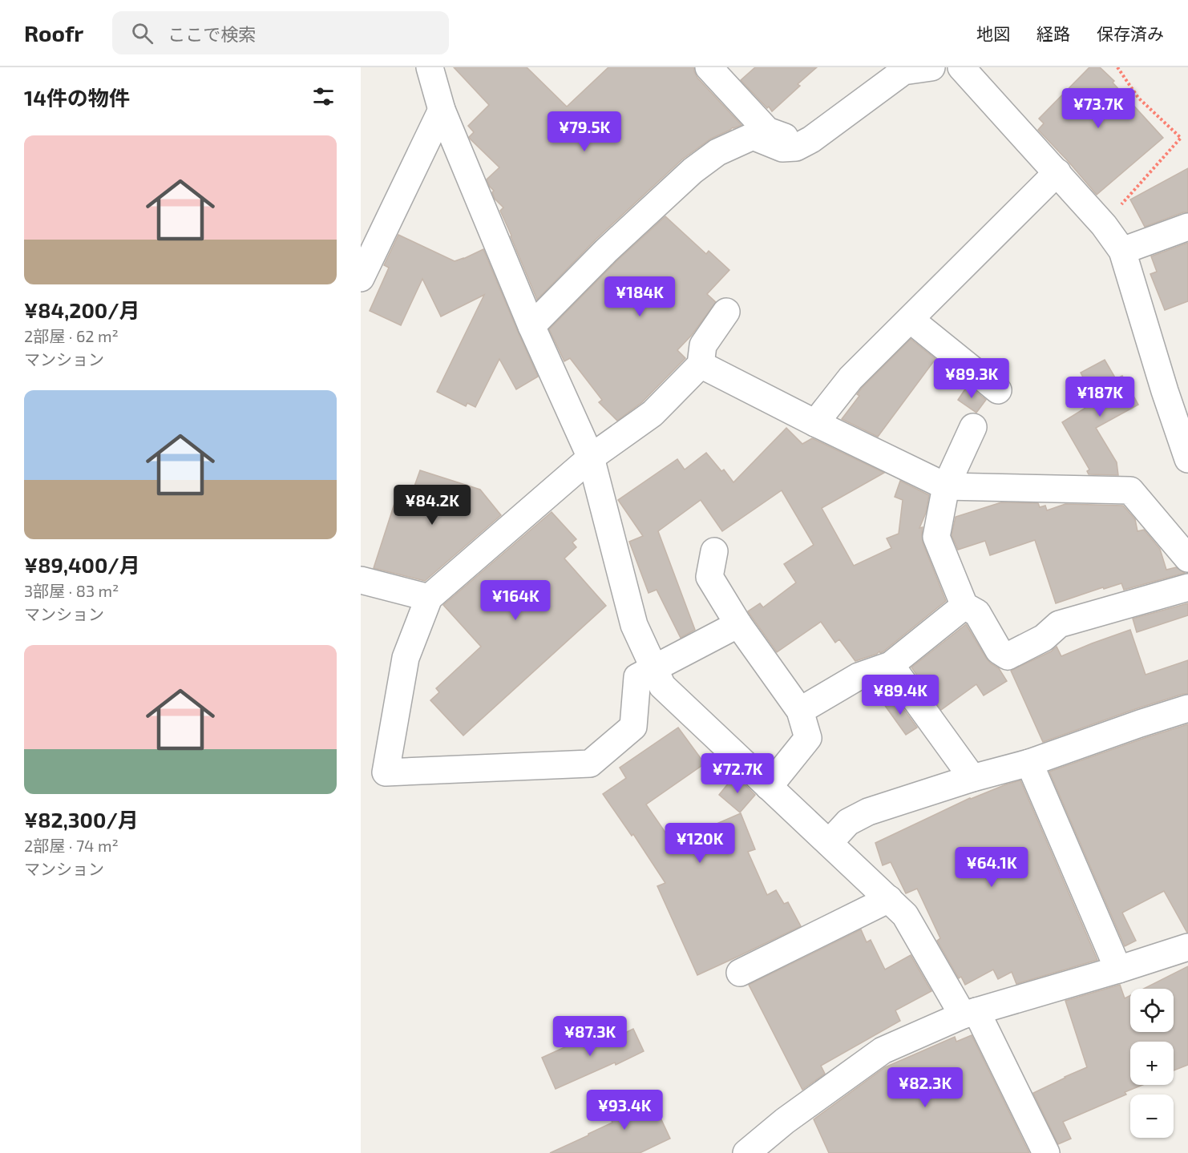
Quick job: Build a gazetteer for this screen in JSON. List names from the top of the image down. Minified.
{"page":{"header":"Roofr","search":"ここで検索","nav":["地図","経路","保存済み"],"heading":"14件の物件","price":["¥73.7K","¥79.5K","¥184K","¥89.3K","¥187K","¥84.2K","¥164K","¥89.4K","¥72.7K","¥120K","¥64.1K","¥87.3K","¥82.3K","¥93.4K"],"list":[{"name":"¥84,200/月","note":"2部屋 · 62 m² · マンション"},{"name":"¥89,400/月","note":"3部屋 · 83 m² · マンション"},{"name":"¥82,300/月","note":"2部屋 · 74 m² · マンション"}],"map_buttons":["+","−"]}}
